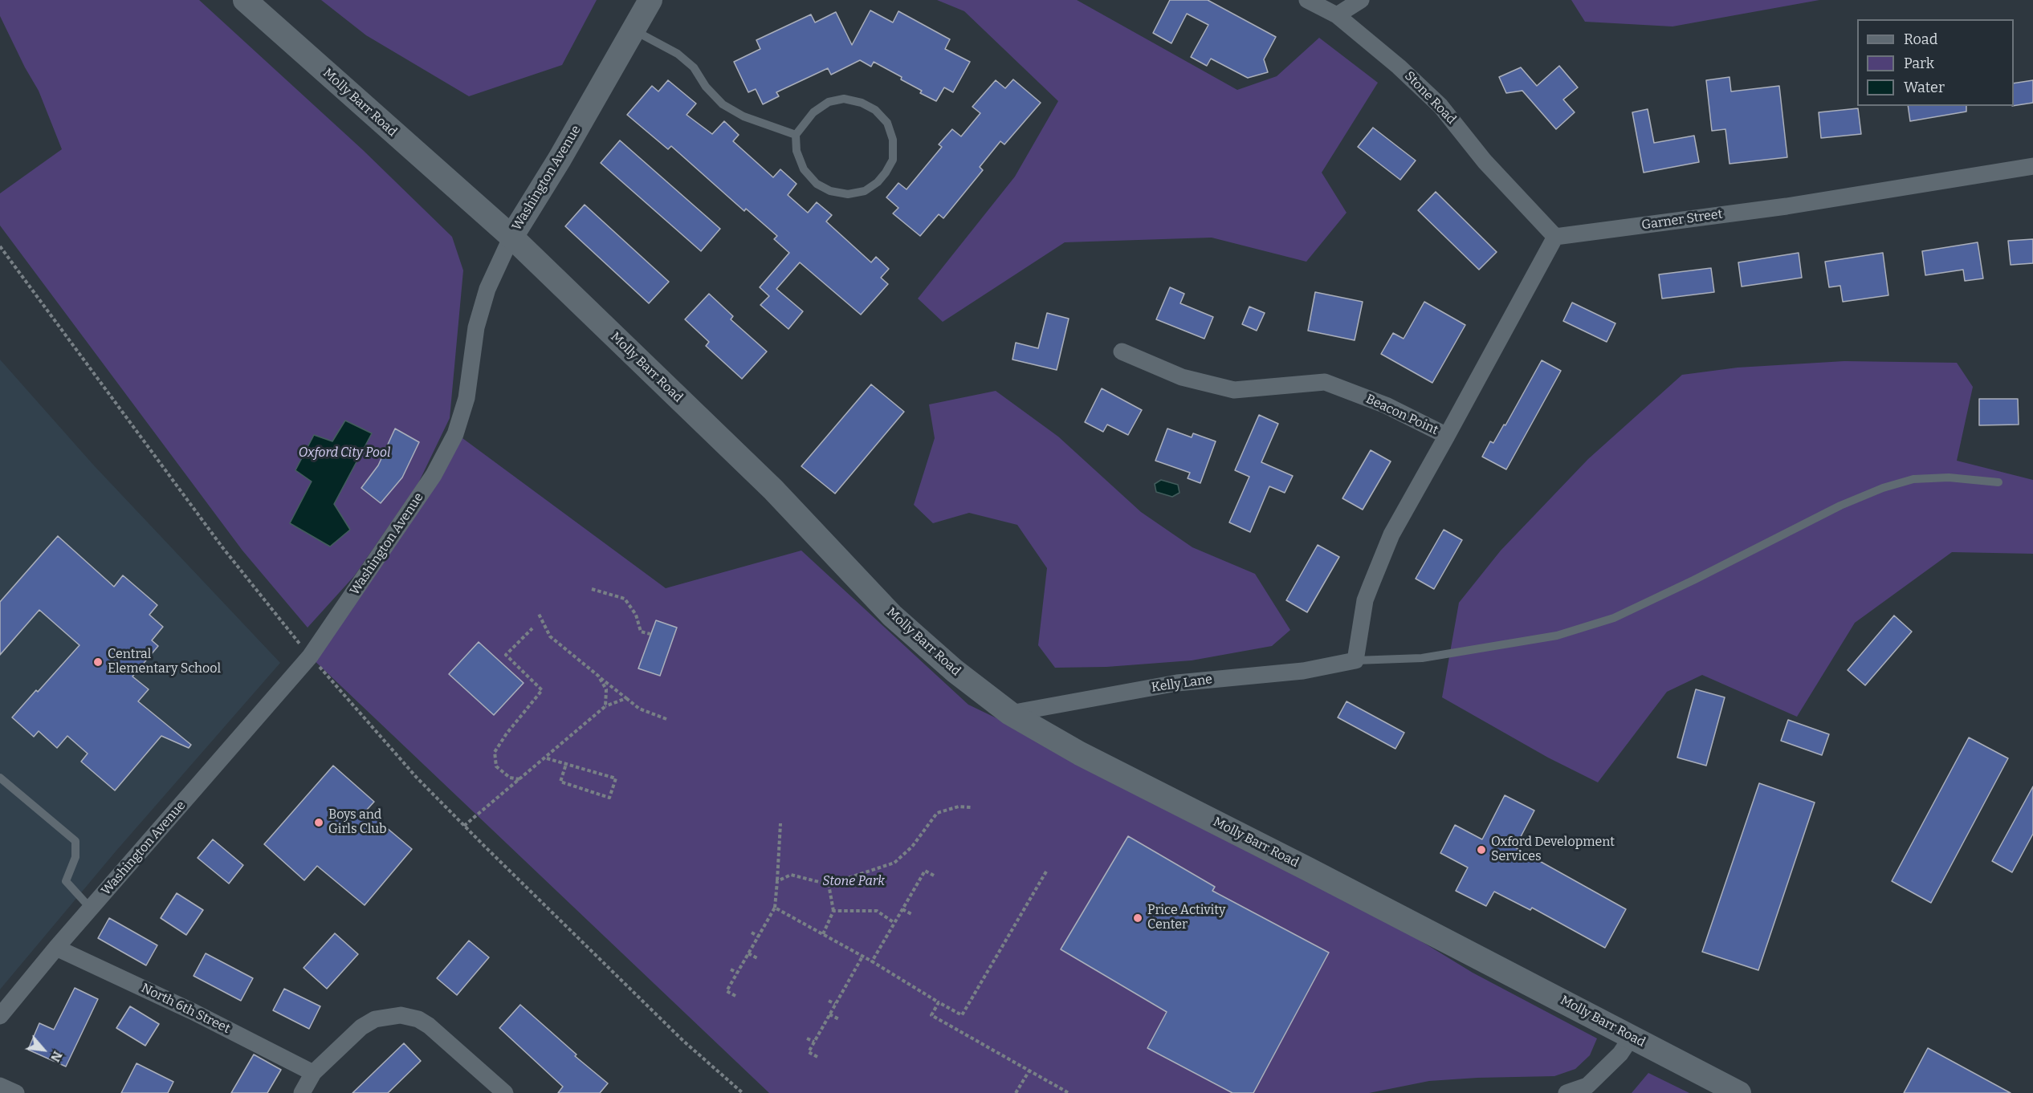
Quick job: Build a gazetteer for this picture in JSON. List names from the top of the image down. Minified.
{"streets":{"main road":["Molly Barr Road","Washington Avenue"],"street":["Stone Road","Garner Street","Beacon Point","Kelly Lane","North 6th Street"]},"crossings":[["Stone Road","Garner Street"],["Molly Barr Road","Washington Avenue"],["Molly Barr Road","Kelly Lane"],["Washington Avenue","North 6th Street"],["Beacon Point","Kelly Lane"]],"parks":["Oxford City Pool","Stone Park"],"places":["Central Elementary School","Boys and Girls Club","Oxford Development Services","Price Activity Center"],"legend":["Road","Park","Water"],"north":"bottom right"}
